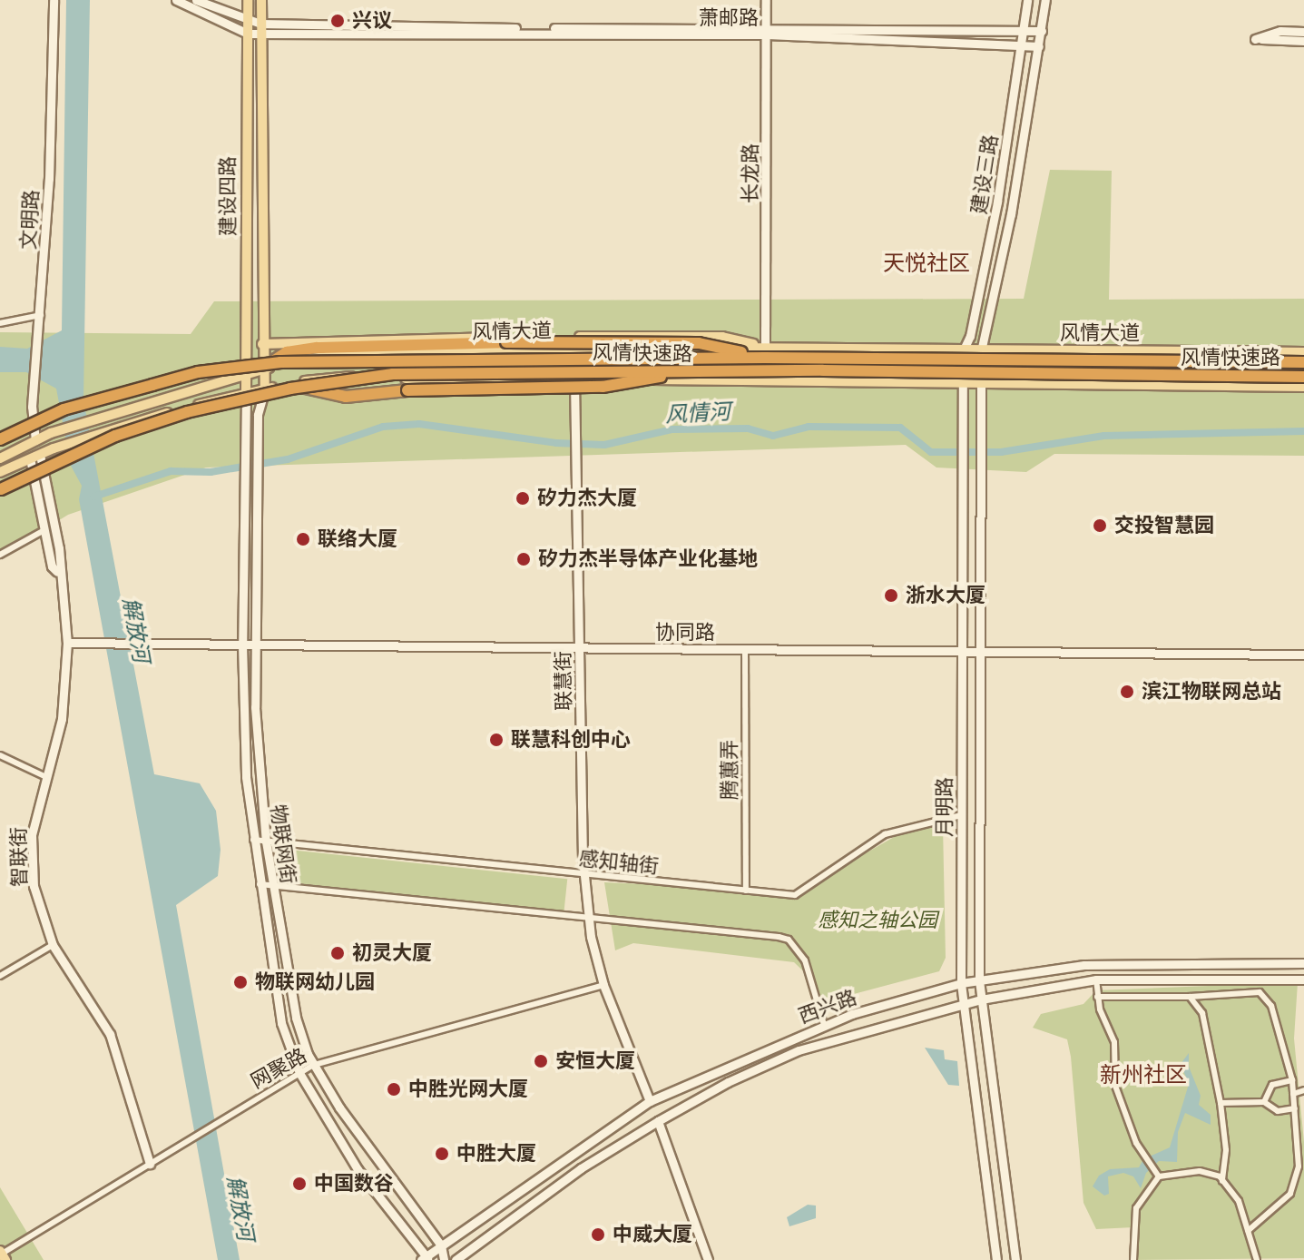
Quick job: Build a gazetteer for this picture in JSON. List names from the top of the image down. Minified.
{"streets":{"highway":["风情快速路"],"main road":["建设四路","风情大道"],"street":["萧邮路","长龙路","建设三路","文明路","协同路","联慧街","腾蕙弄","月明路","物联网街","智联街","感知轴街","西兴路","网聚路"]},"crossings":[["萧邮路","长龙路"],["萧邮路","建设三路"],["萧邮路","建设四路"],["长龙路","风情大道"],["长龙路","风情快速路"],["建设三路","风情大道"],["建设三路","月明路"],["建设四路","风情大道"],["建设四路","物联网街"],["文明路","风情大道"],["风情大道","风情快速路"],["风情大道","月明路"],["协同路","联慧街"],["协同路","腾蕙弄"],["协同路","月明路"],["协同路","物联网街"],["协同路","智联街"],["联慧街","感知轴街"],["联慧街","西兴路"],["联慧街","网聚路"],["腾蕙弄","感知轴街"],["月明路","感知轴街"],["月明路","西兴路"],["物联网街","感知轴街"],["物联网街","西兴路"],["物联网街","网聚路"],["智联街","网聚路"]],"districts":["天悦社区","新州社区"],"water":["风情河","解放河"],"parks":["感知之轴公园"],"places":["兴议","矽力杰大厦","交投智慧园","联络大厦","矽力杰半导体产业化基地","浙水大厦","滨江物联网总站","联慧科创中心","初灵大厦","物联网幼儿园","安恒大厦","中胜光网大厦","中胜大厦","中国数谷","中威大厦"]}
